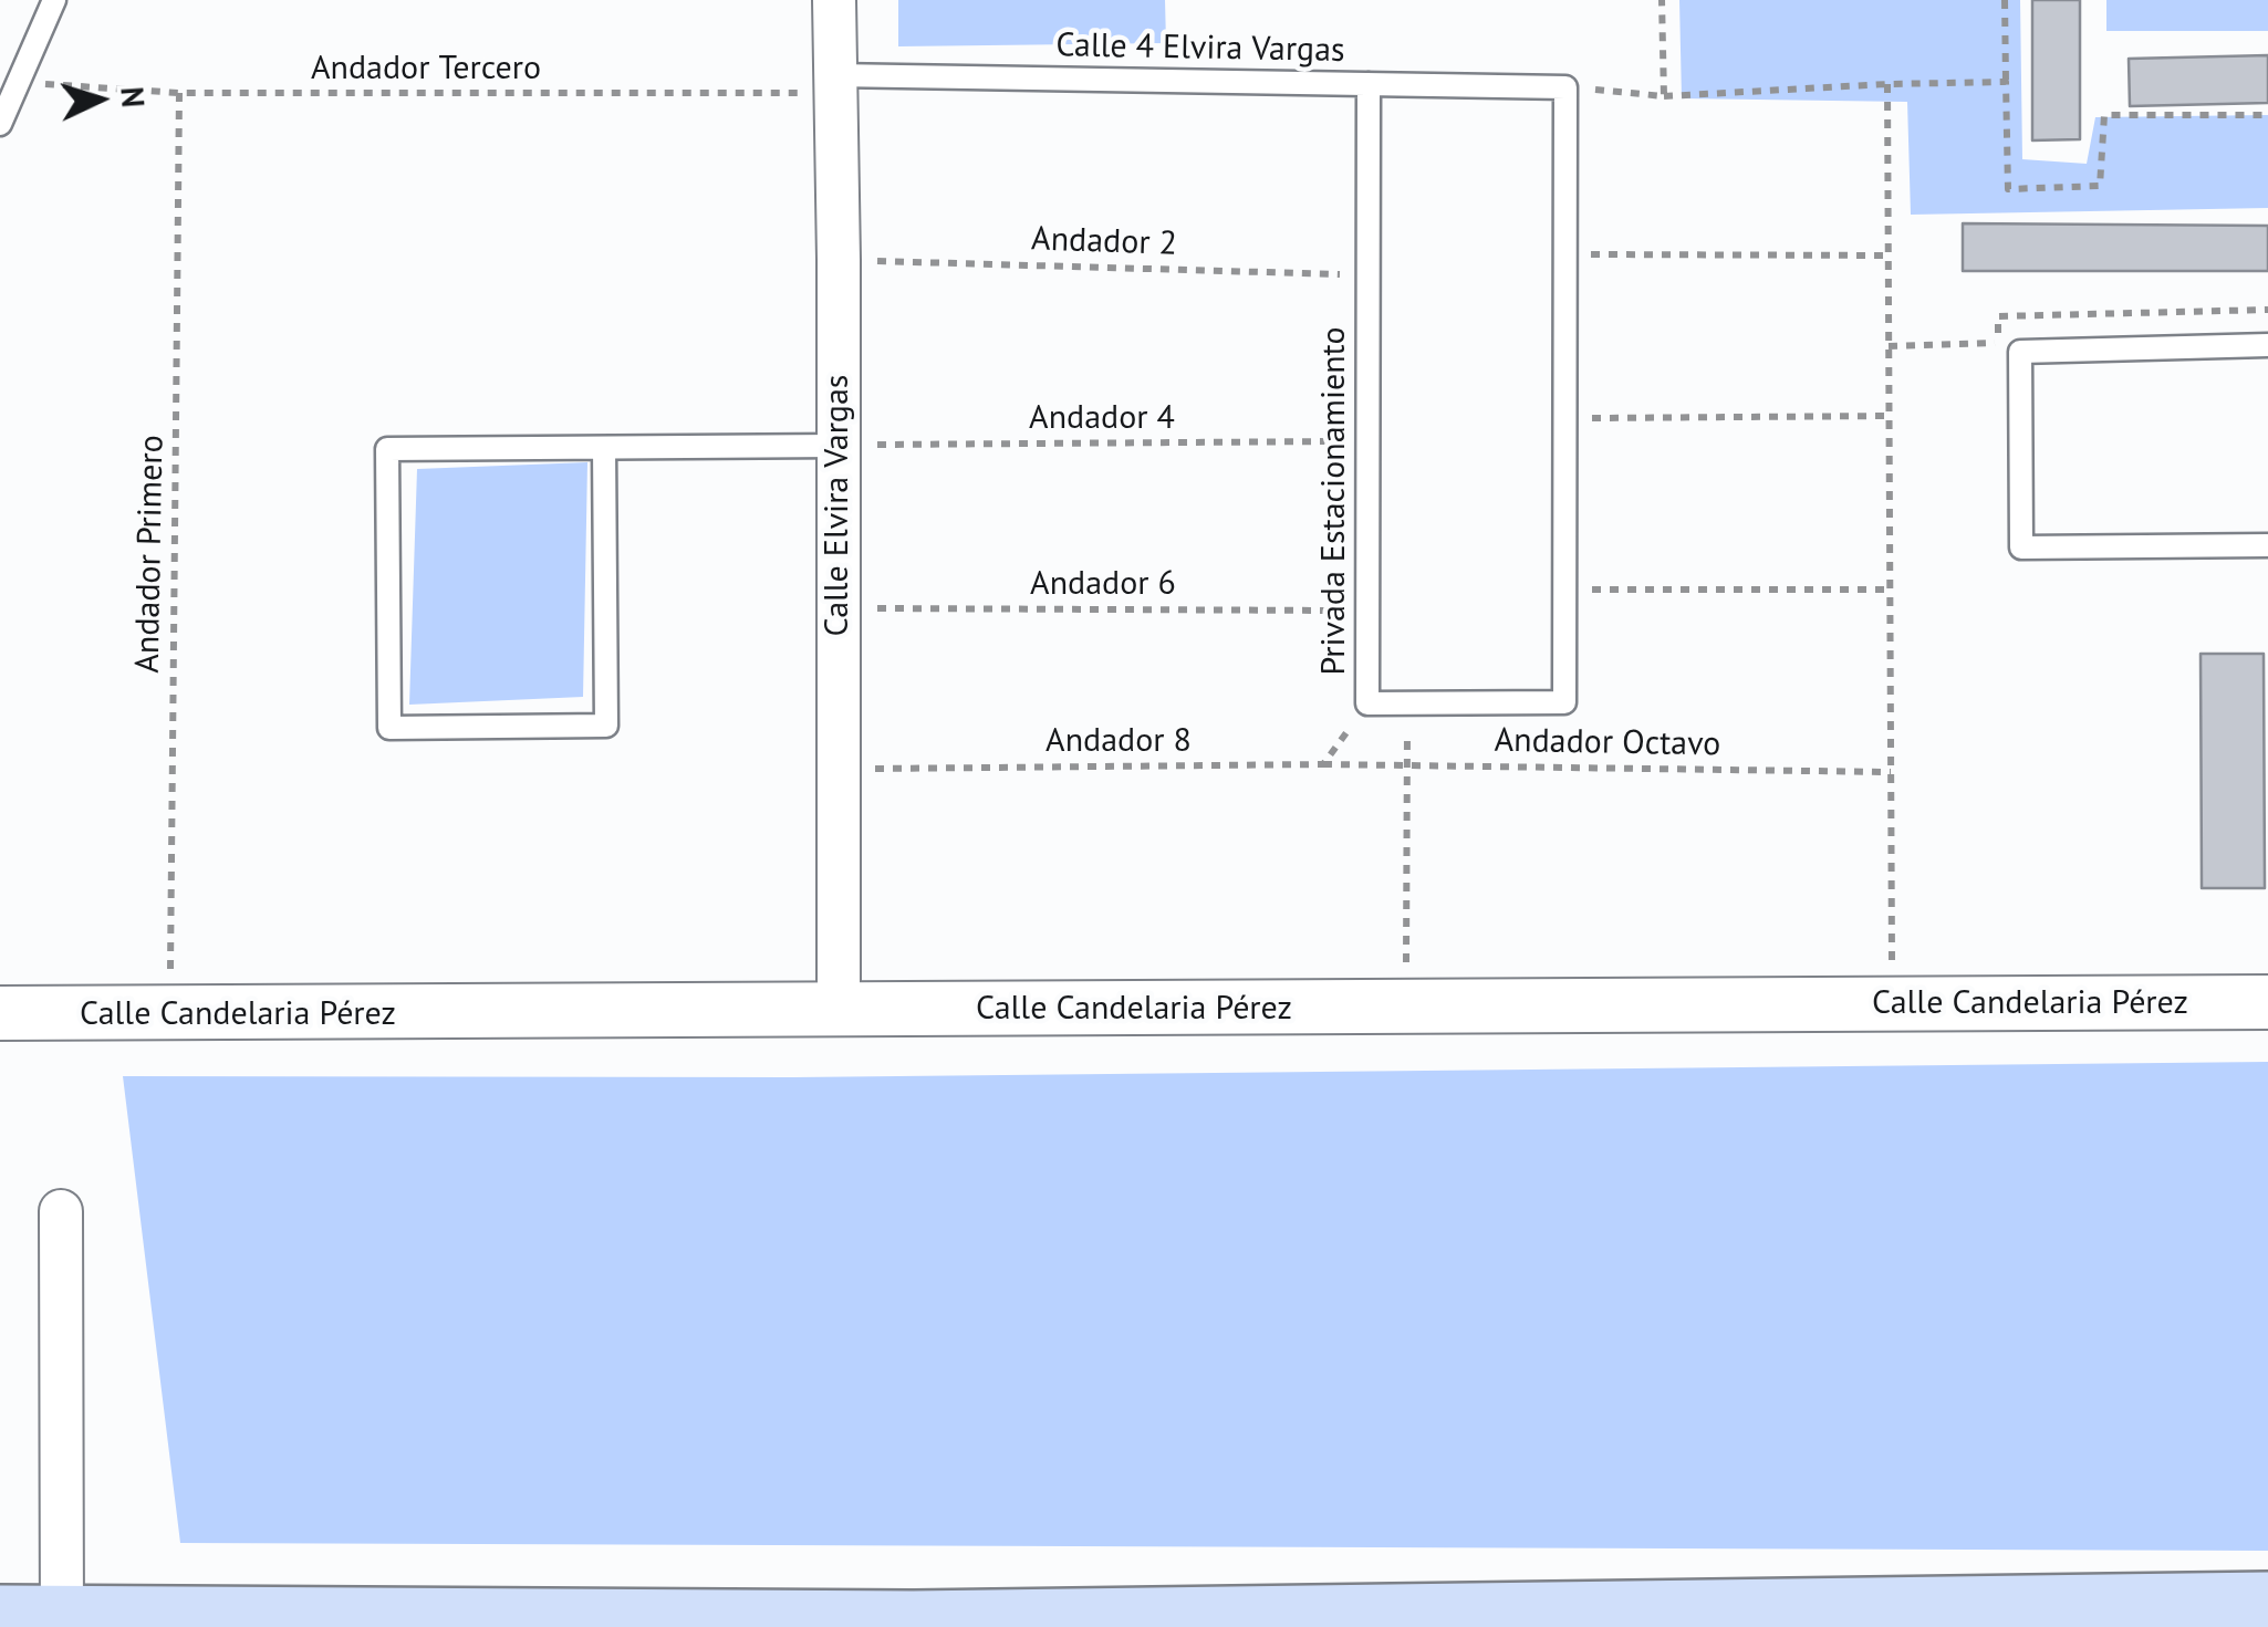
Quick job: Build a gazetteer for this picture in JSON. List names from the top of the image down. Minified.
{"streets":{"street":["Calle Elvira Vargas","Calle Candelaria Pérez"],"lane":["Calle 4 Elvira Vargas","Privada Estacionamiento"],"path":["Andador Tercero","Andador 2","Andador 4","Andador Primero","Andador 6","Andador 8","Andador Octavo"]},"crossings":[["Calle 4 Elvira Vargas","Andador Tercero"],["Calle 4 Elvira Vargas","Privada Estacionamiento"],["Calle 4 Elvira Vargas","Calle Elvira Vargas"],["Andador Tercero","Calle Elvira Vargas"],["Andador Tercero","Andador Primero"],["Andador 2","Privada Estacionamiento"],["Andador 2","Calle Elvira Vargas"],["Andador 4","Privada Estacionamiento"],["Andador 4","Calle Elvira Vargas"],["Privada Estacionamiento","Andador 6"],["Calle Elvira Vargas","Andador 6"],["Calle Elvira Vargas","Andador 8"],["Calle Elvira Vargas","Calle Candelaria Pérez"],["Andador Primero","Calle Candelaria Pérez"],["Andador 8","Andador Octavo"]],"north":"right"}
